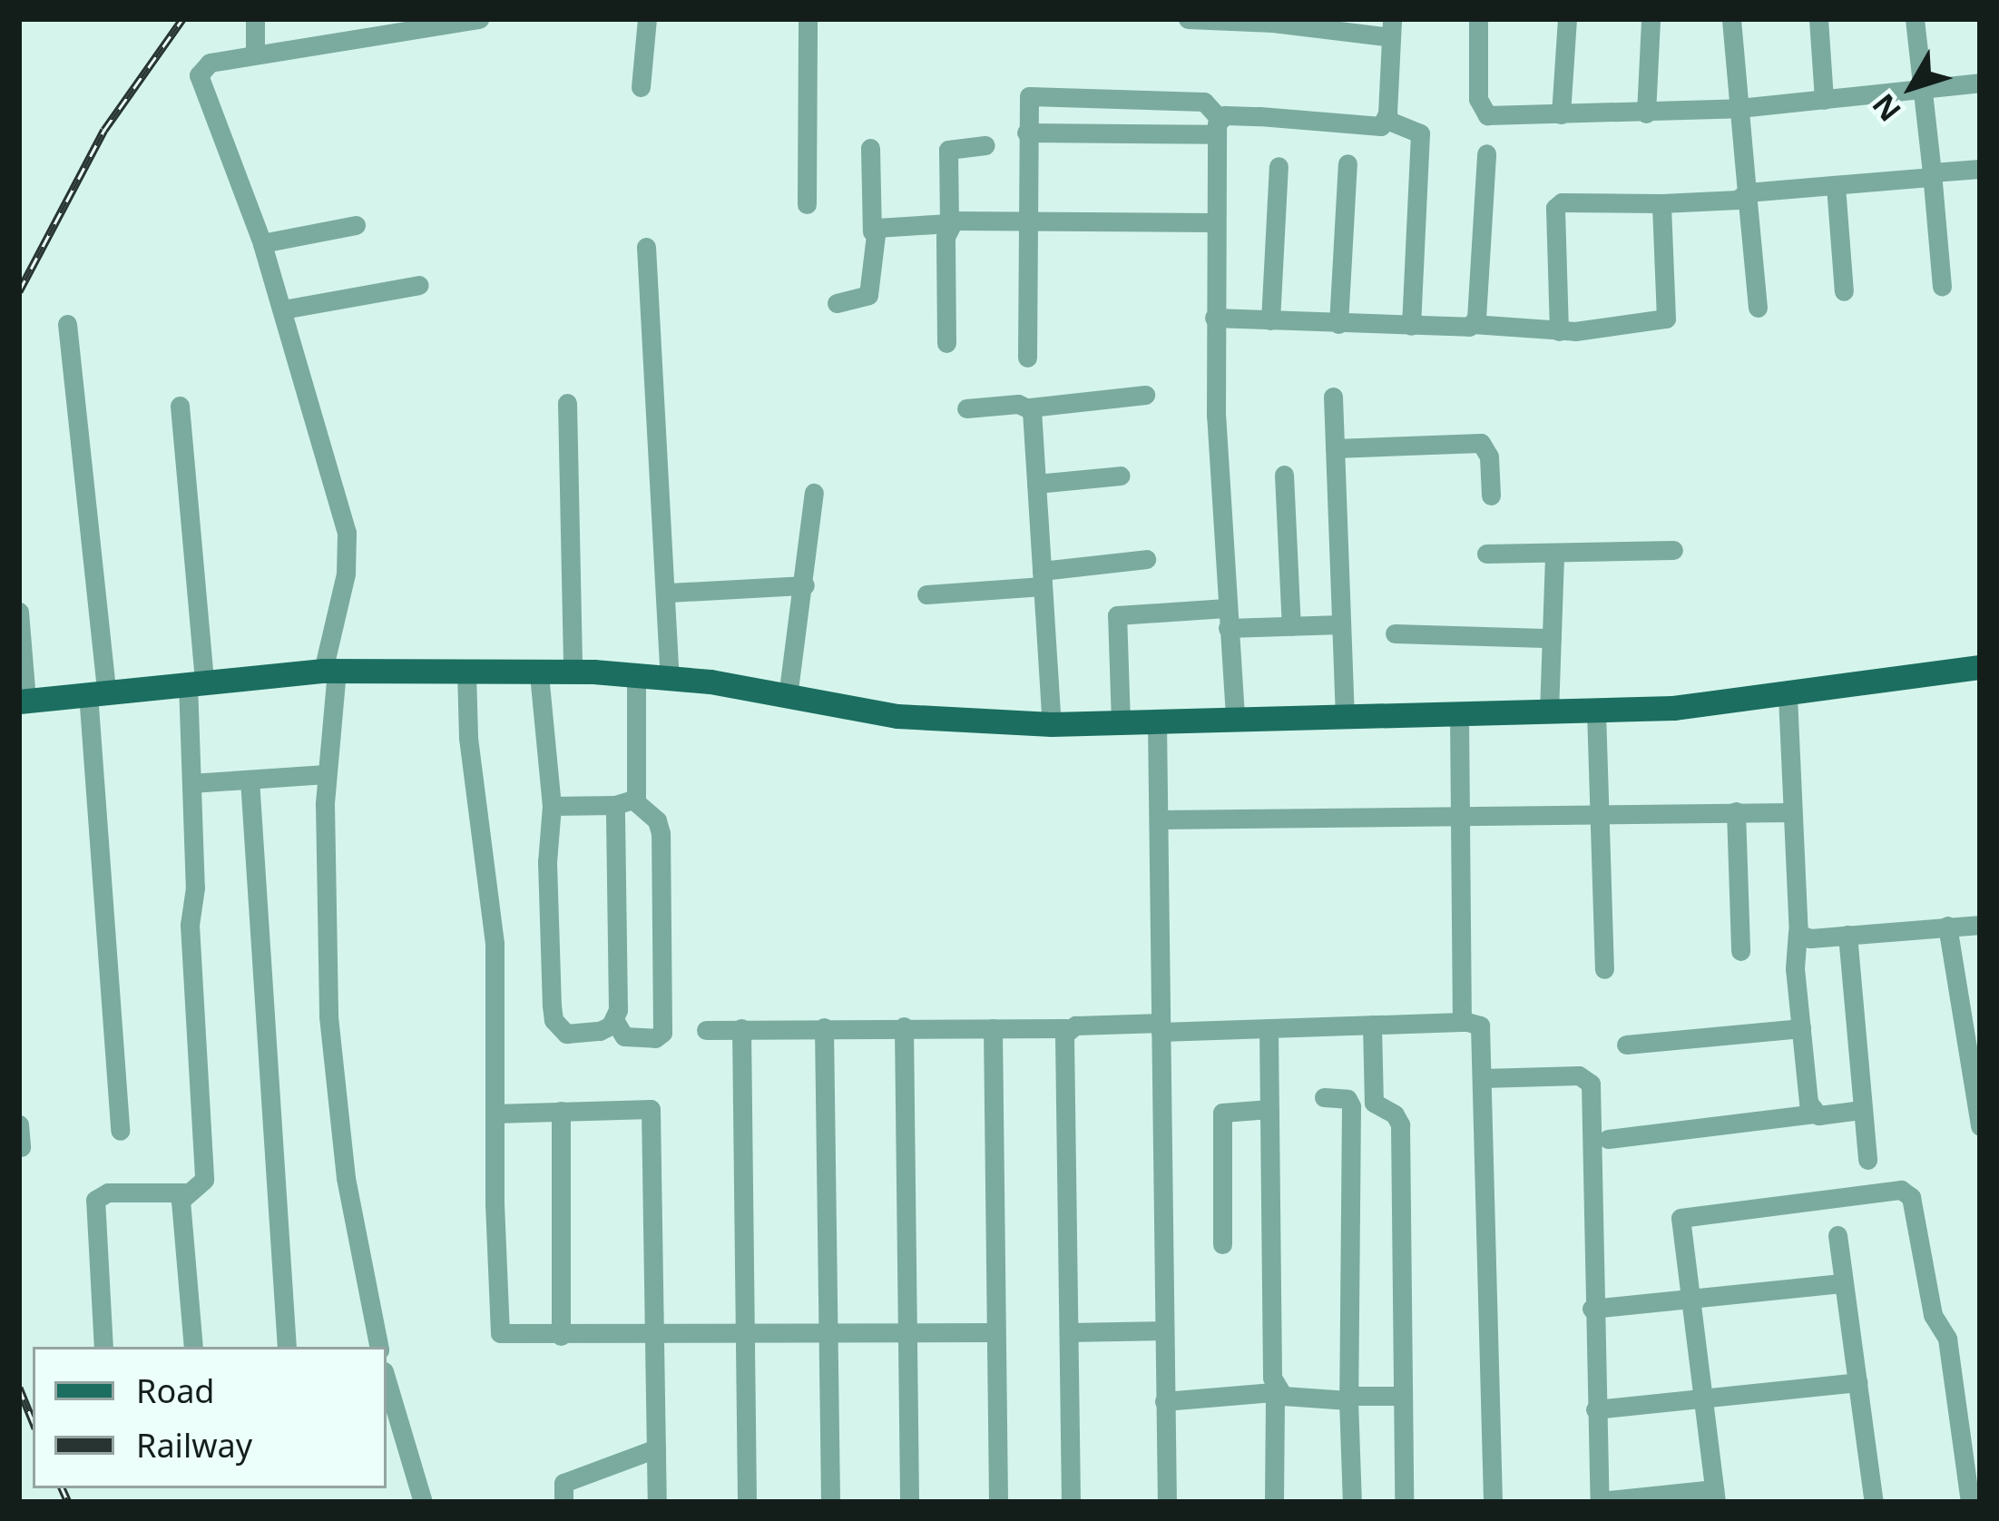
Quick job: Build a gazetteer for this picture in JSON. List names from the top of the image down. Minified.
{"legend":["Road","Railway"],"north":"bottom left"}
